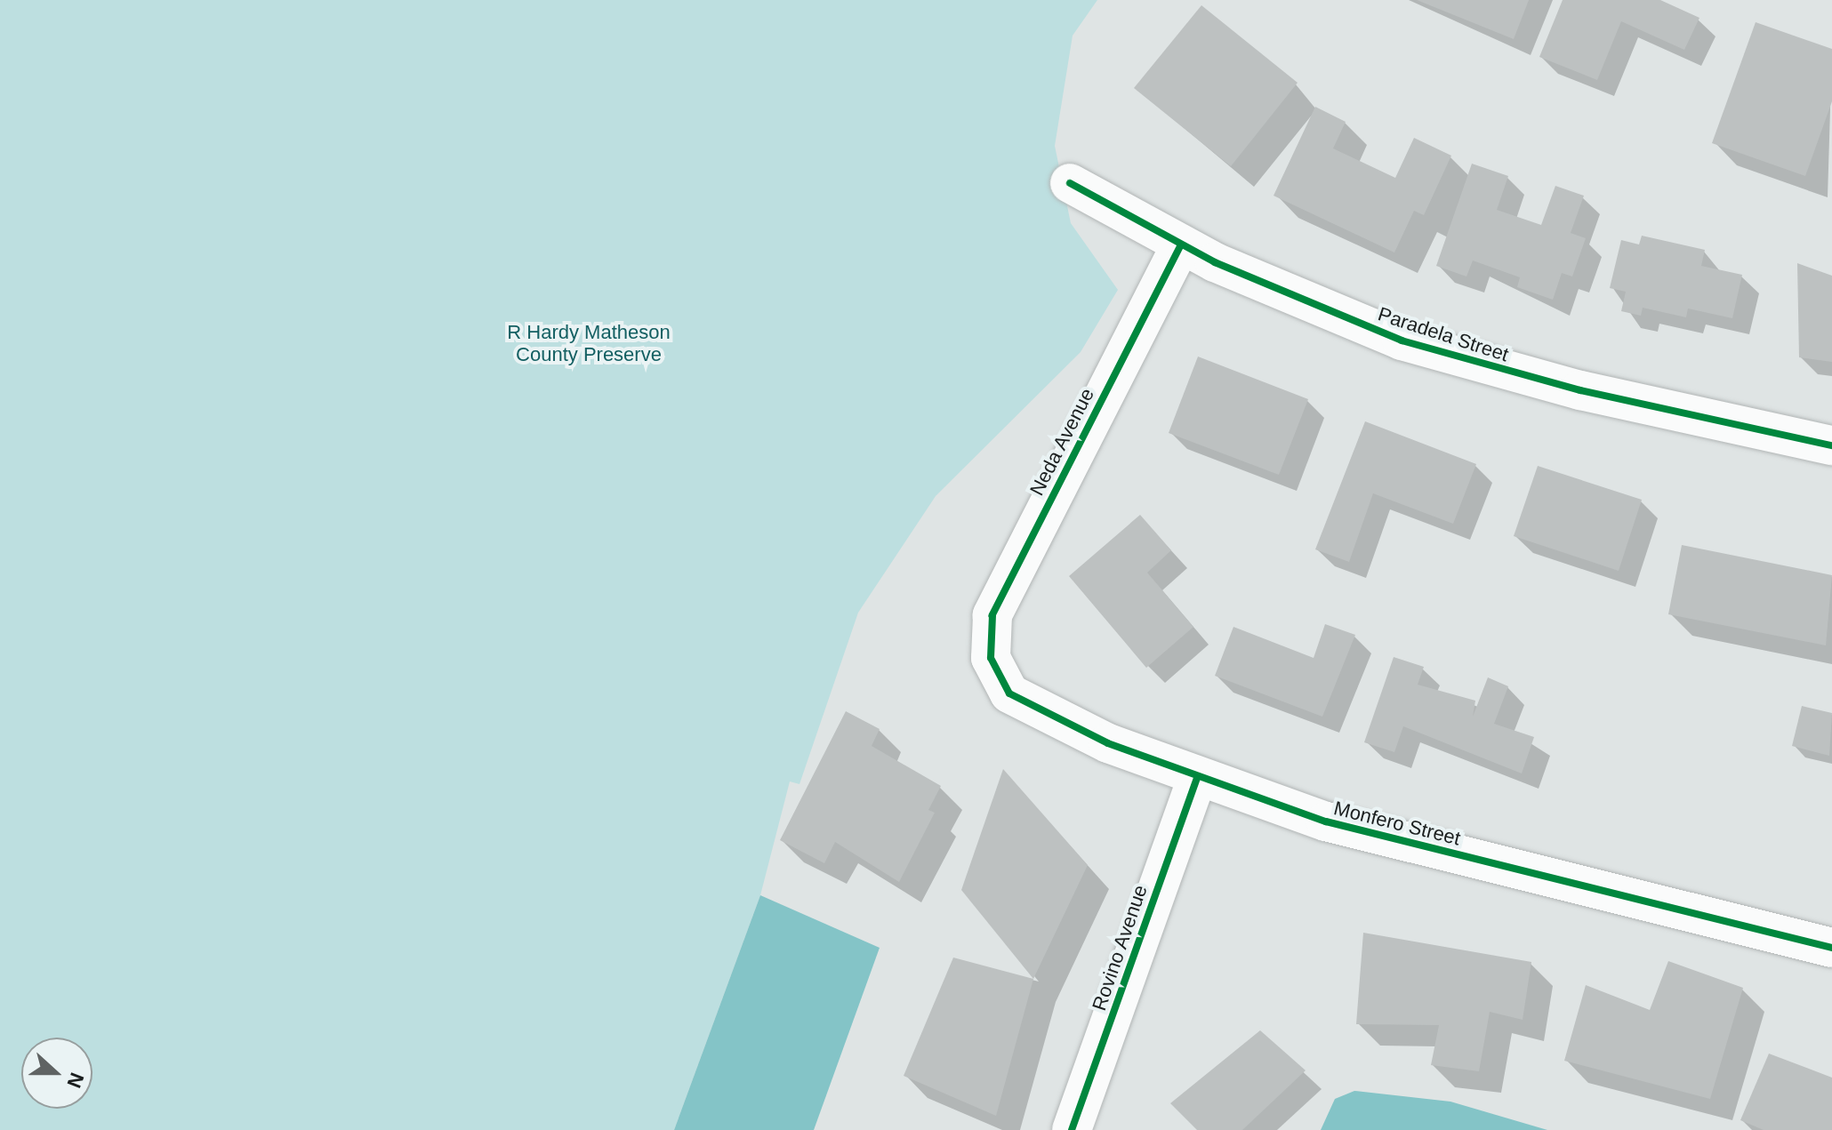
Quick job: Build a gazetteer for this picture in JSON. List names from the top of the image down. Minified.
{"streets":{"street":["Paradela Street","Neda Avenue","Monfero Street","Rovino Avenue"]},"crossings":[["Paradela Street","Neda Avenue"],["Neda Avenue","Monfero Street"],["Monfero Street","Rovino Avenue"]],"parks":["R Hardy Matheson County Preserve"],"north":"right"}
